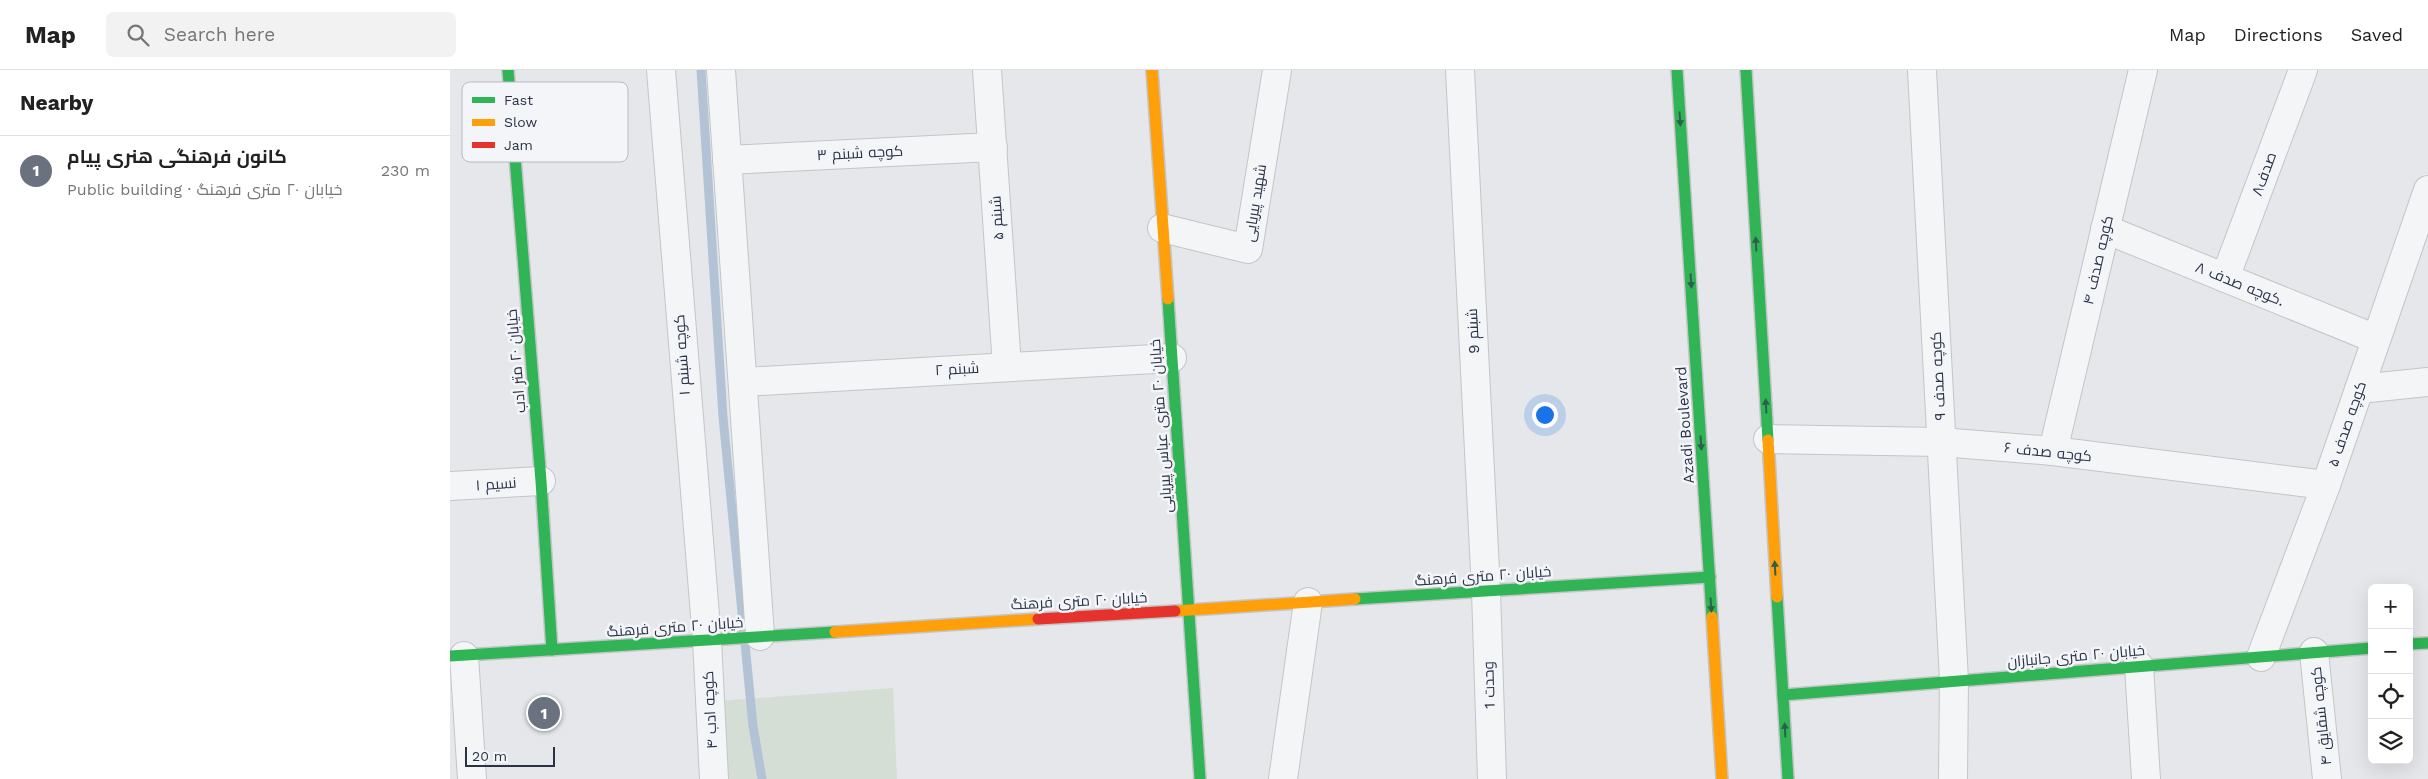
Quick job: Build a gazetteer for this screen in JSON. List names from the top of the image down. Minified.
{"streets":{"street":["کوچه شبنم ۳","صدف۸","شهید پیریایی","شبنم ۵","کوچه صدف ۴","کوچه صدف ۸.","شبنم 9","کوچه شبنم ۱","خیابان ۲۰ متر ادب","شبنم ۲","کوچه صدف ۹","کوچه صدف ۵","Azadi Boulevard","خیابان ۲۰ متری عباس پیریایی","کوچه صدف ۶","نسیم ۱","خیابان ۲۰ متری فرهنگ","خیابان ۲۰ متری جانبازان","وحدت 1","کوچه ادب ۴","کوچه شقایق ۴"]},"crossings":[["کوچه شبنم ۳","شبنم ۵"],["صدف۸","کوچه صدف ۸."],["شهید پیریایی","خیابان ۲۰ متری عباس پیریایی"],["شبنم ۵","شبنم ۲"],["کوچه صدف ۴","کوچه صدف ۸."],["کوچه صدف ۴","کوچه صدف ۶"],["کوچه صدف ۸.","کوچه صدف ۵"],["شبنم 9","خیابان ۲۰ متری فرهنگ"],["شبنم 9","وحدت 1"],["کوچه شبنم ۱","خیابان ۲۰ متری فرهنگ"],["کوچه شبنم ۱","کوچه ادب ۴"],["خیابان ۲۰ متر ادب","نسیم ۱"],["خیابان ۲۰ متر ادب","خیابان ۲۰ متری فرهنگ"],["شبنم ۲","خیابان ۲۰ متری عباس پیریایی"],["کوچه صدف ۹","کوچه صدف ۶"],["کوچه صدف ۹","خیابان ۲۰ متری جانبازان"],["کوچه صدف ۵","کوچه صدف ۶"],["کوچه صدف ۵","خیابان ۲۰ متری جانبازان"],["Azadi Boulevard","خیابان ۲۰ متری فرهنگ"],["خیابان ۲۰ متری عباس پیریایی","خیابان ۲۰ متری فرهنگ"],["خیابان ۲۰ متری فرهنگ","وحدت 1"],["خیابان ۲۰ متری فرهنگ","کوچه ادب ۴"],["خیابان ۲۰ متری جانبازان","کوچه شقایق ۴"]],"legend":["Fast","Slow","Jam"],"scale_bar":"20 m","page":{"header":"Map","search":"Search here","nav":["Map","Directions","Saved"],"heading":"Nearby","list":[{"mark":"1","name":"کانون فرهنگی هنری پیام","note":"Public building · خیابان ۲۰ متری فرهنگ","value":"230 m"}],"map_buttons":["+","−"],"pins":"1","scale":"20 m"}}
